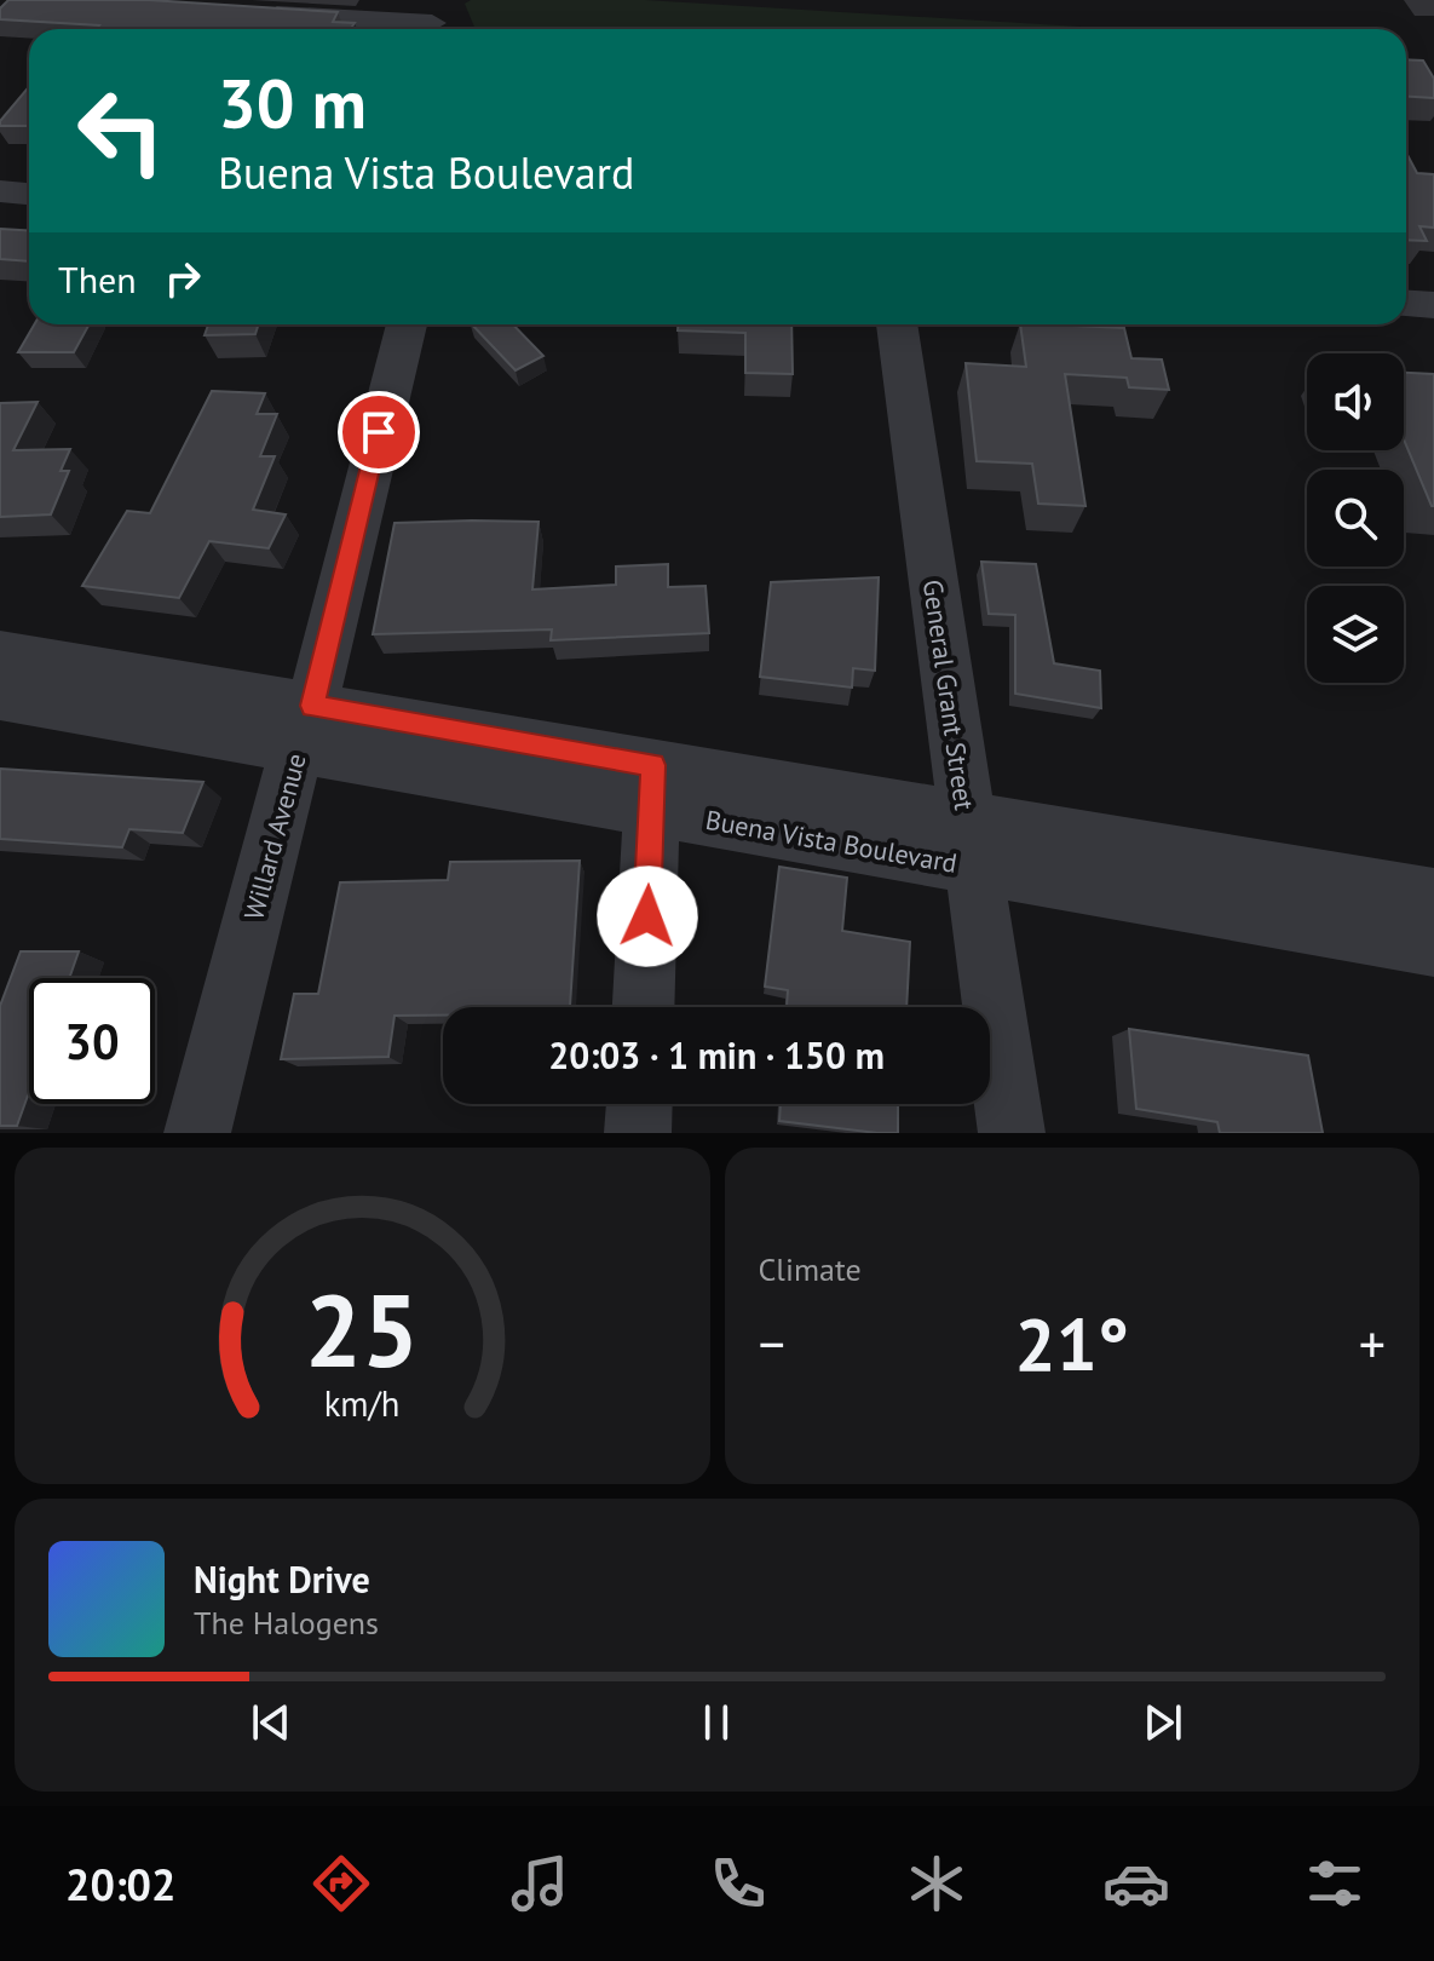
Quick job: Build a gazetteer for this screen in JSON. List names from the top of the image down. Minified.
{"streets":{"street":["General Grant Street","Willard Avenue","Buena Vista Boulevard"]},"crossings":[["General Grant Street","Buena Vista Boulevard"],["Willard Avenue","Buena Vista Boulevard"]],"page":{"turn":["30 m","Buena Vista Boulevard"],"then":"Then","limit":"30","trip":"20:03 · 1 min · 150 m","tile":"Climate","heat":["−","21°","+"],"song":["Night Drive","The Halogens"],"tabs":"20:02","gauge":["25","km/h"]}}
